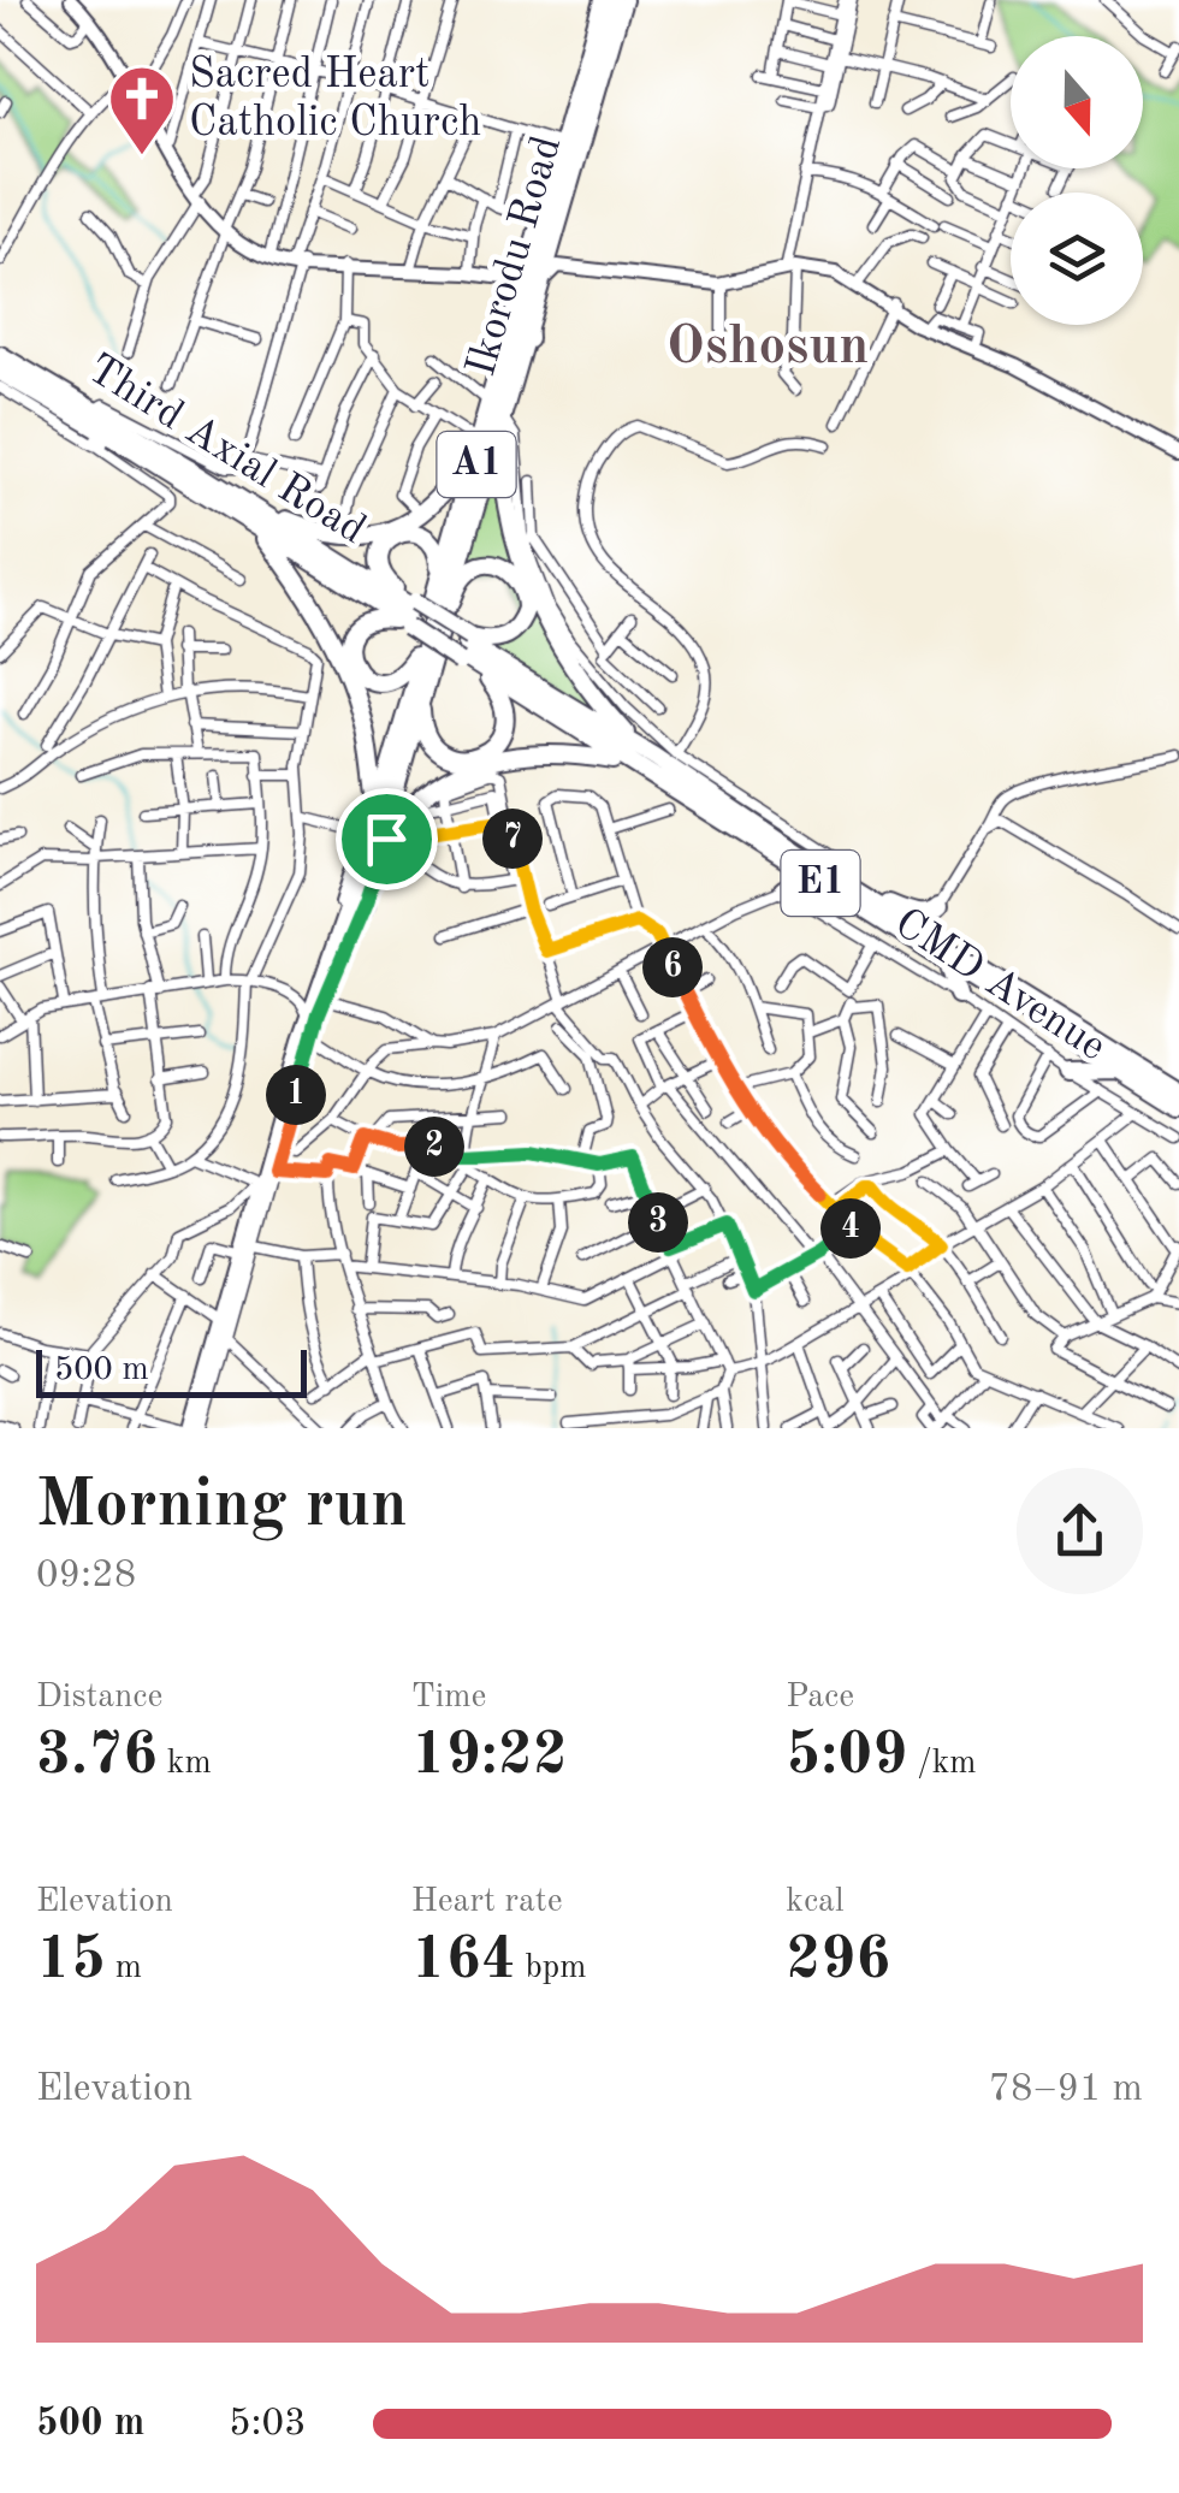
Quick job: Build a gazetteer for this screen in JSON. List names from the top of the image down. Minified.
{"streets":{"highway":["Ikorodu Road","Third Axial Road","A1","E1"],"street":["CMD Avenue"]},"districts":["Oshosun"],"places":{"church":["Sacred Heart Catholic Church"]},"scale_bar":"500 m","north":"bottom","page":{"pins":["7","6","1","2","3","4"],"scale":"500 m","heading":["Morning run","09:28"],"stats":[["Distance","3.76 km"],["Time","19:22"],["Pace","5:09 /km"],["Elevation","15 m"],["Heart rate","164 bpm"],["kcal","296"]],"chart":["Elevation","78–91 m"],"list":[{"name":"500 m","note":"5:03"}]}}
